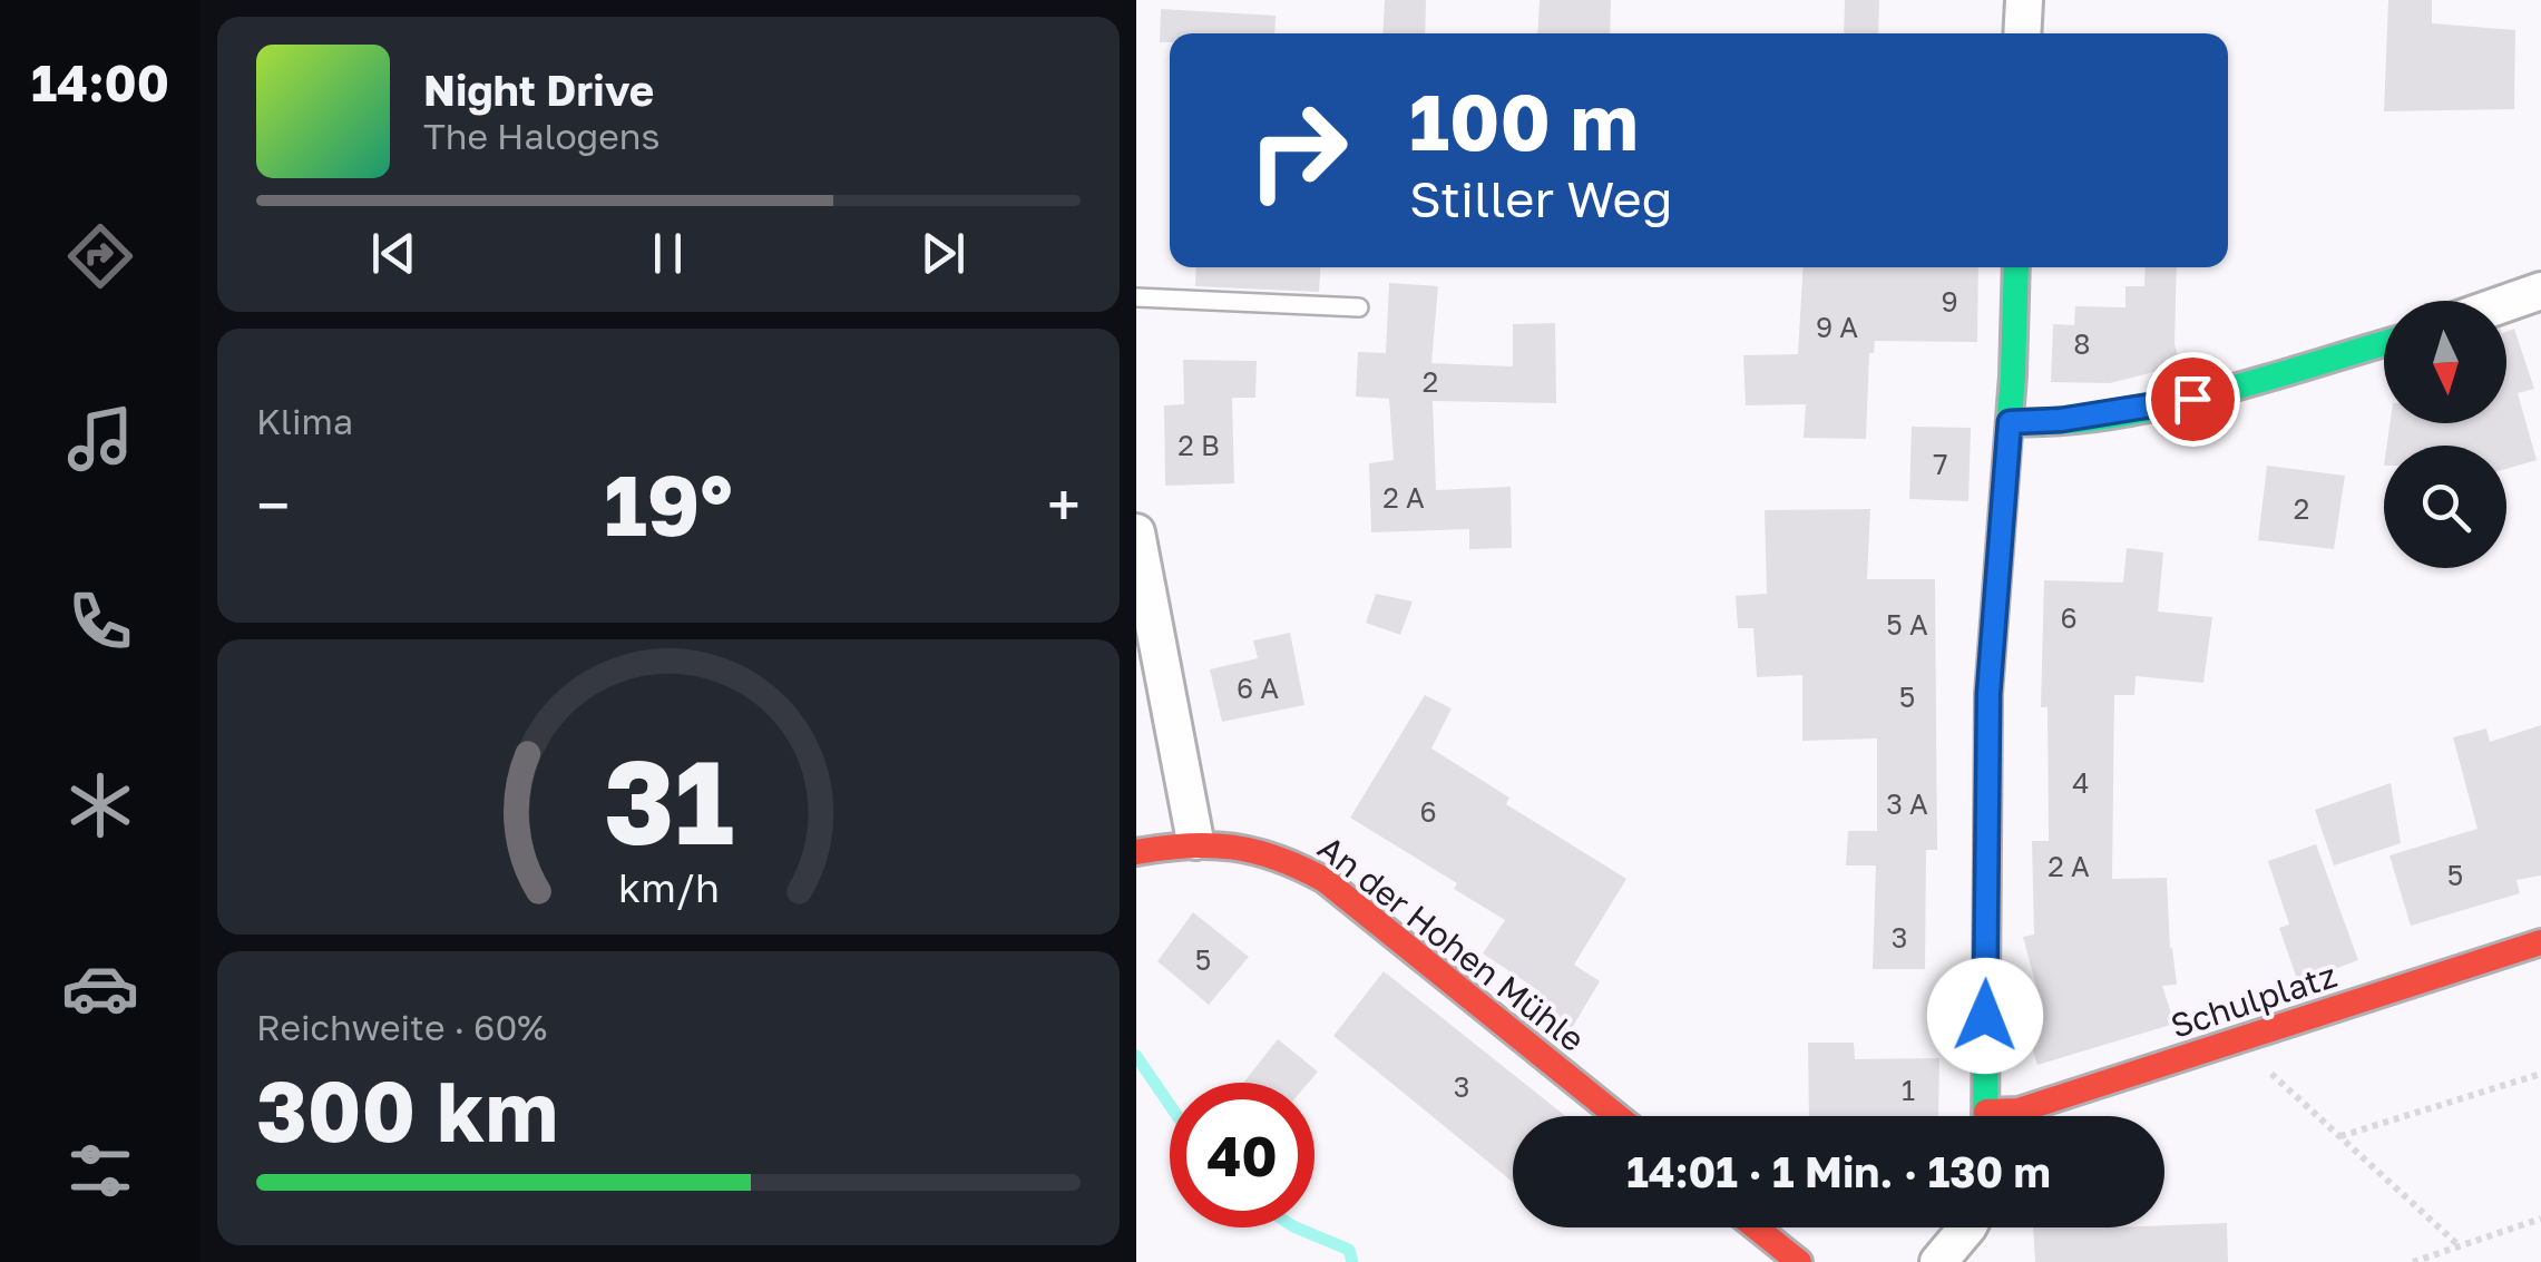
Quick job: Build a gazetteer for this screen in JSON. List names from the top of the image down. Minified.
{"streets":{"street":["An der Hohen Mühle","Schulplatz"]},"house_numbers":["9","9 A","8","2","2 B","7","2 A","2","6","5 A","6 A","5","4","3 A","6","2 A","5","3","5","3","1"],"north":"bottom","page":{"tabs":"14:00","turn":["100 m","Stiller Weg"],"song":["Night Drive","The Halogens"],"tile":["Klima",["Reichweite · 60%","300 km"]],"heat":["−","19°","+"],"limit":"40","trip":"14:01 · 1 Min. · 130 m","gauge":["31","km/h"]}}
